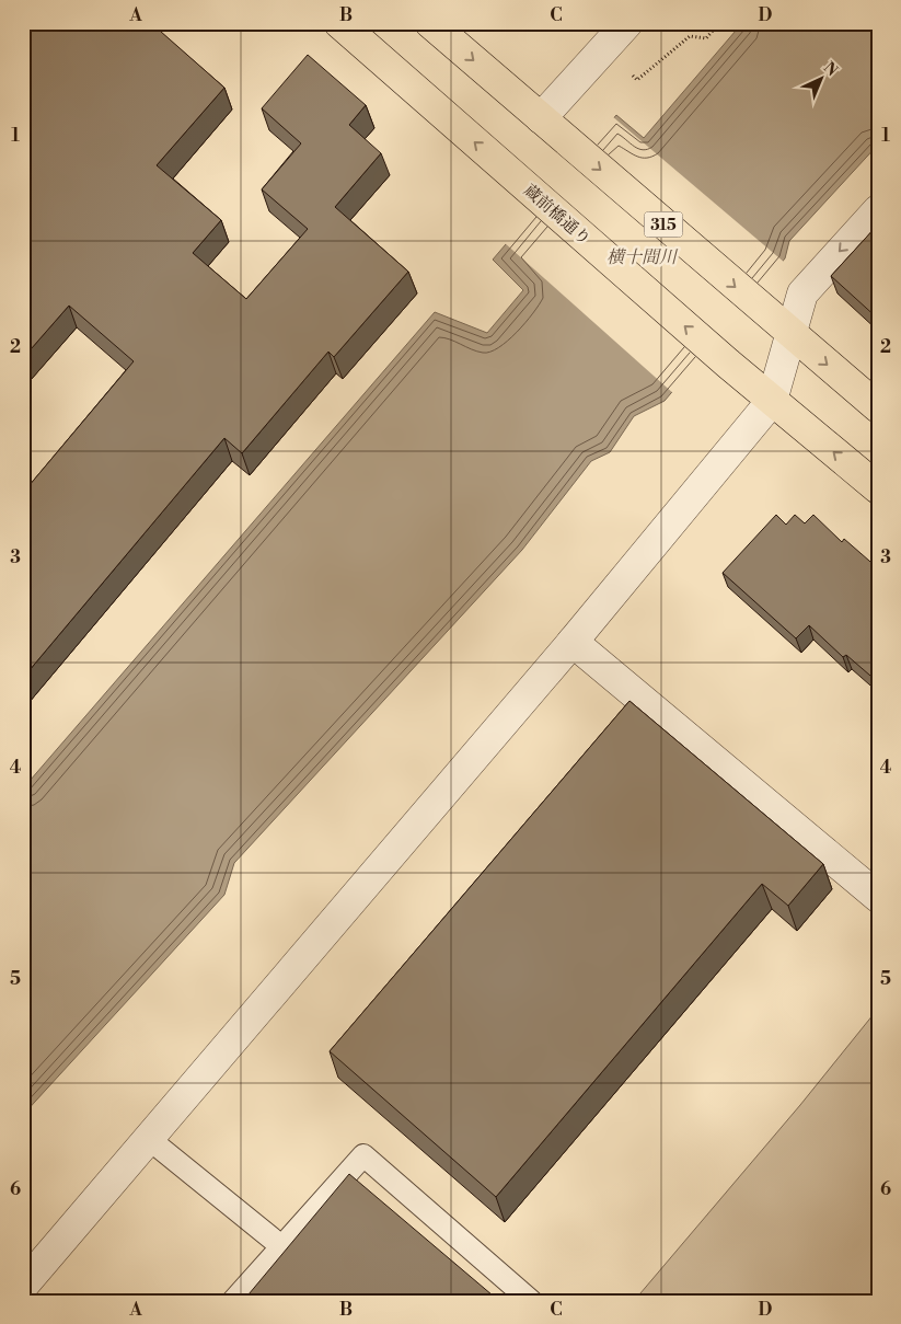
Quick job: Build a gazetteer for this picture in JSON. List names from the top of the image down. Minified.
{"streets":{"main road":["蔵前橋通り","315"]},"water":["横十間川"],"north":"top right","grid":{"columns":["A","B","C","D"],"rows":["1","2","3","4","5","6"]}}
